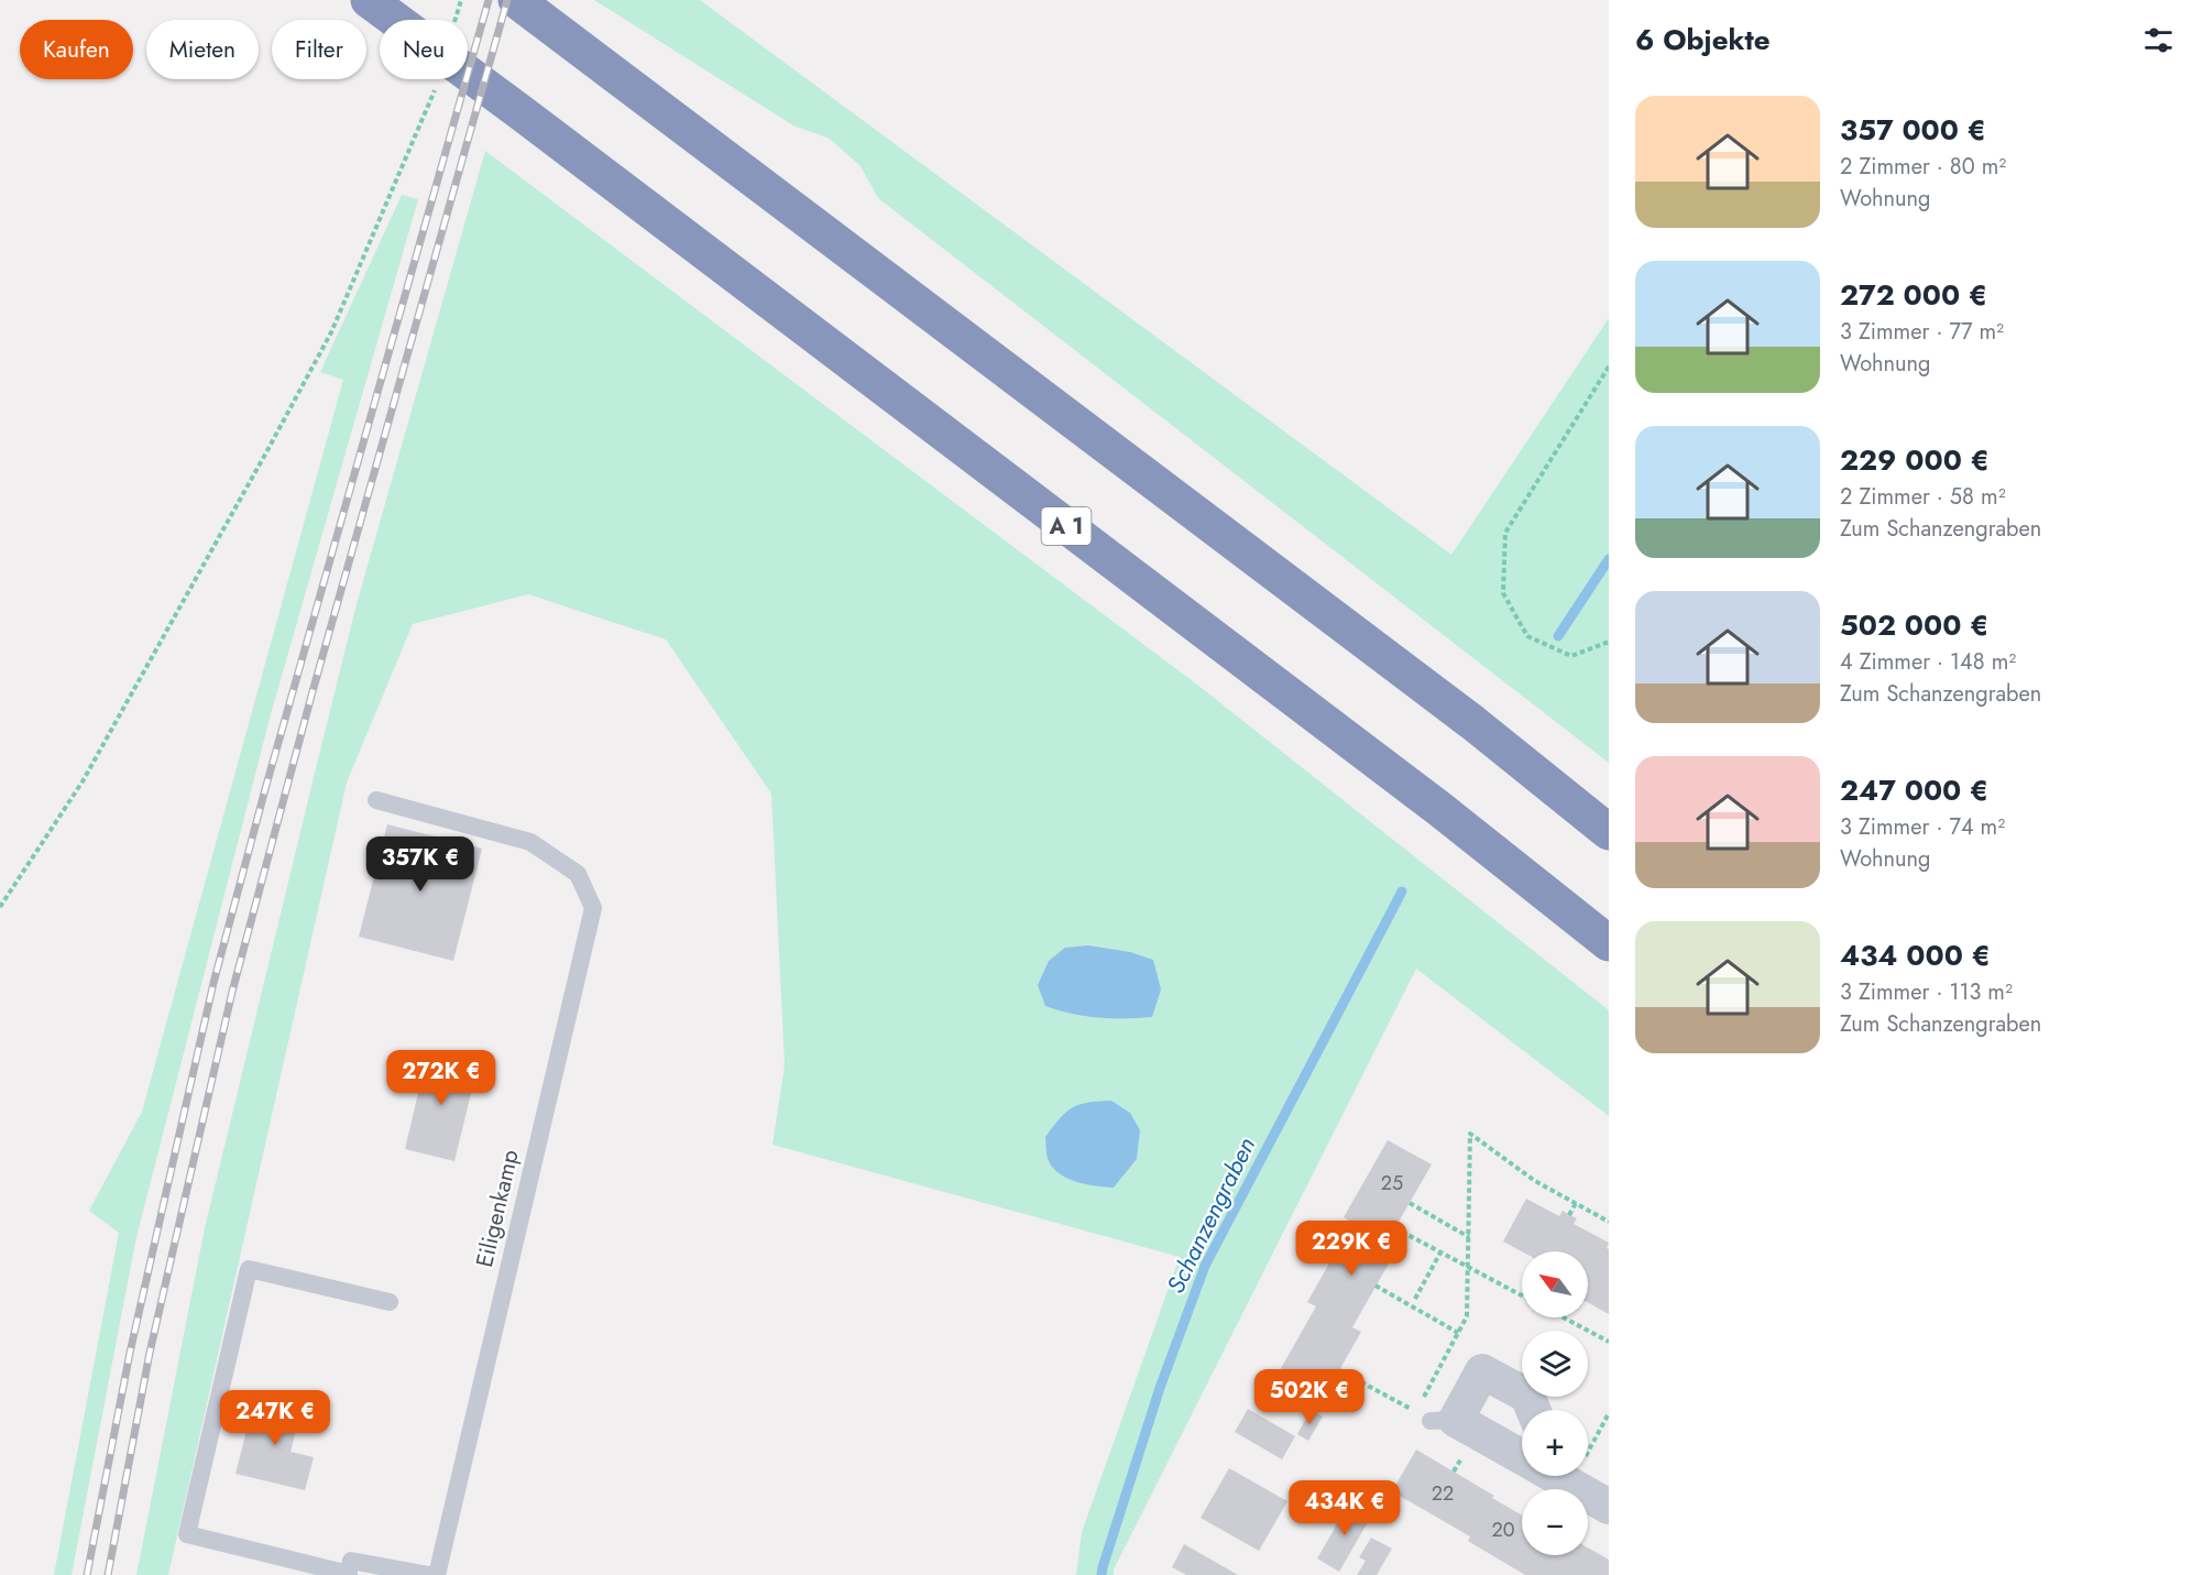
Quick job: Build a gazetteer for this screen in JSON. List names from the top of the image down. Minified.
{"streets":{"highway":["A 1"],"lane":["Eiligenkamp"]},"water":["Schanzengraben"],"house_numbers":["25","22","20"],"north":"top left","page":{"heading":"6 Objekte","chip":["Kaufen","Mieten","Filter","Neu"],"list":[{"name":"357 000 €","note":"2 Zimmer · 80 m² · Wohnung"},{"name":"272 000 €","note":"3 Zimmer · 77 m² · Wohnung"},{"name":"229 000 €","note":"2 Zimmer · 58 m² · Zum Schanzengraben"},{"name":"502 000 €","note":"4 Zimmer · 148 m² · Zum Schanzengraben"},{"name":"247 000 €","note":"3 Zimmer · 74 m² · Wohnung"},{"name":"434 000 €","note":"3 Zimmer · 113 m² · Zum Schanzengraben"}],"price":["357K €","272K €","229K €","502K €","247K €","434K €"],"map_buttons":["+","−"]}}
